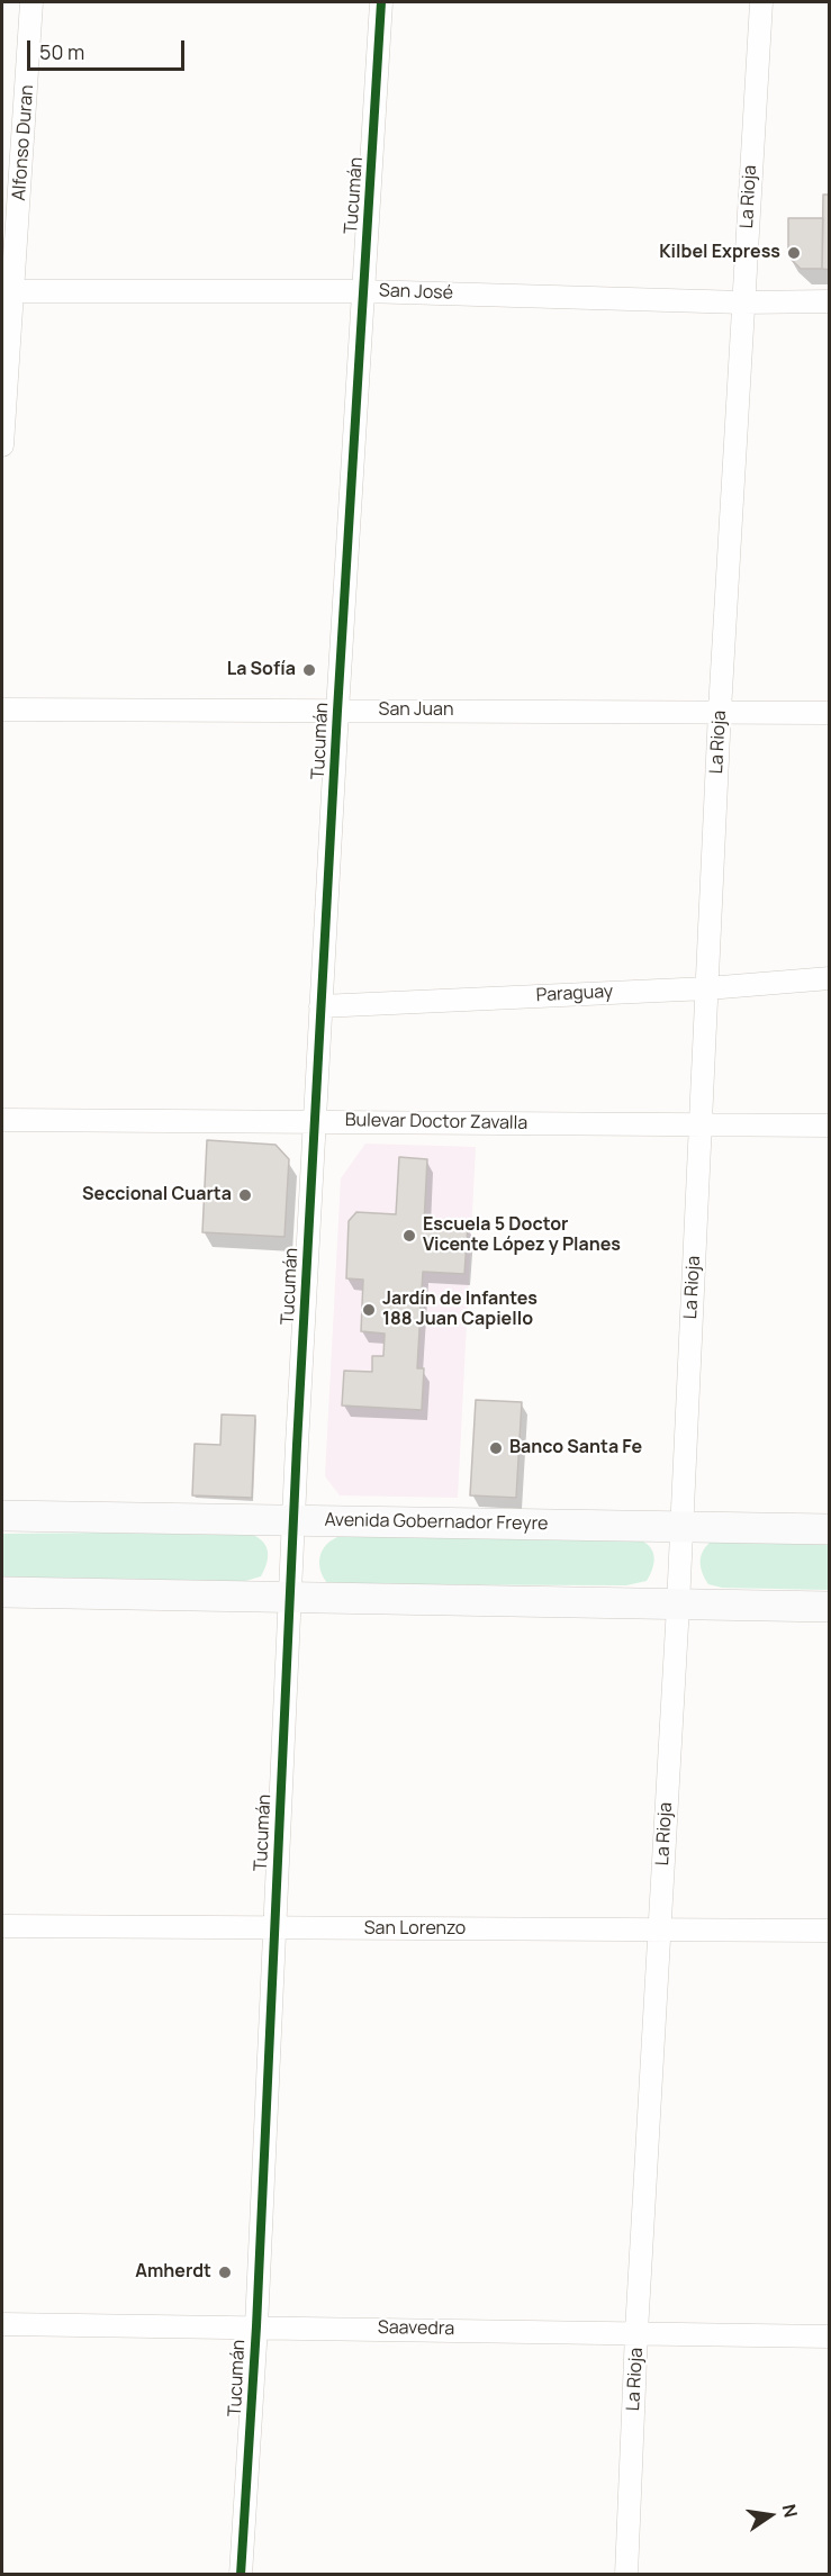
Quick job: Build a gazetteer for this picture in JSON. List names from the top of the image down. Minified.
{"streets":{"main road":["Avenida Gobernador Freyre"],"street":["Alfonso Duran","Tucumán","La Rioja","San José","San Juan","Paraguay","Bulevar Doctor Zavalla","San Lorenzo","Saavedra"]},"crossings":[["Alfonso Duran","San José"],["Tucumán","San José"],["Tucumán","San Juan"],["Tucumán","Paraguay"],["Tucumán","Bulevar Doctor Zavalla"],["Tucumán","Avenida Gobernador Freyre"],["Tucumán","San Lorenzo"],["Tucumán","Saavedra"],["La Rioja","San José"],["La Rioja","San Juan"],["La Rioja","Paraguay"],["La Rioja","Bulevar Doctor Zavalla"],["La Rioja","Avenida Gobernador Freyre"],["La Rioja","San Lorenzo"],["La Rioja","Saavedra"]],"places":["Kilbel Express","La Sofía","Seccional Cuarta","Escuela 5 Doctor Vicente López y Planes","Jardín de Infantes 188 Juan Capiello","Banco Santa Fe","Amherdt"],"scale_bar":"50 m","north":"right"}
